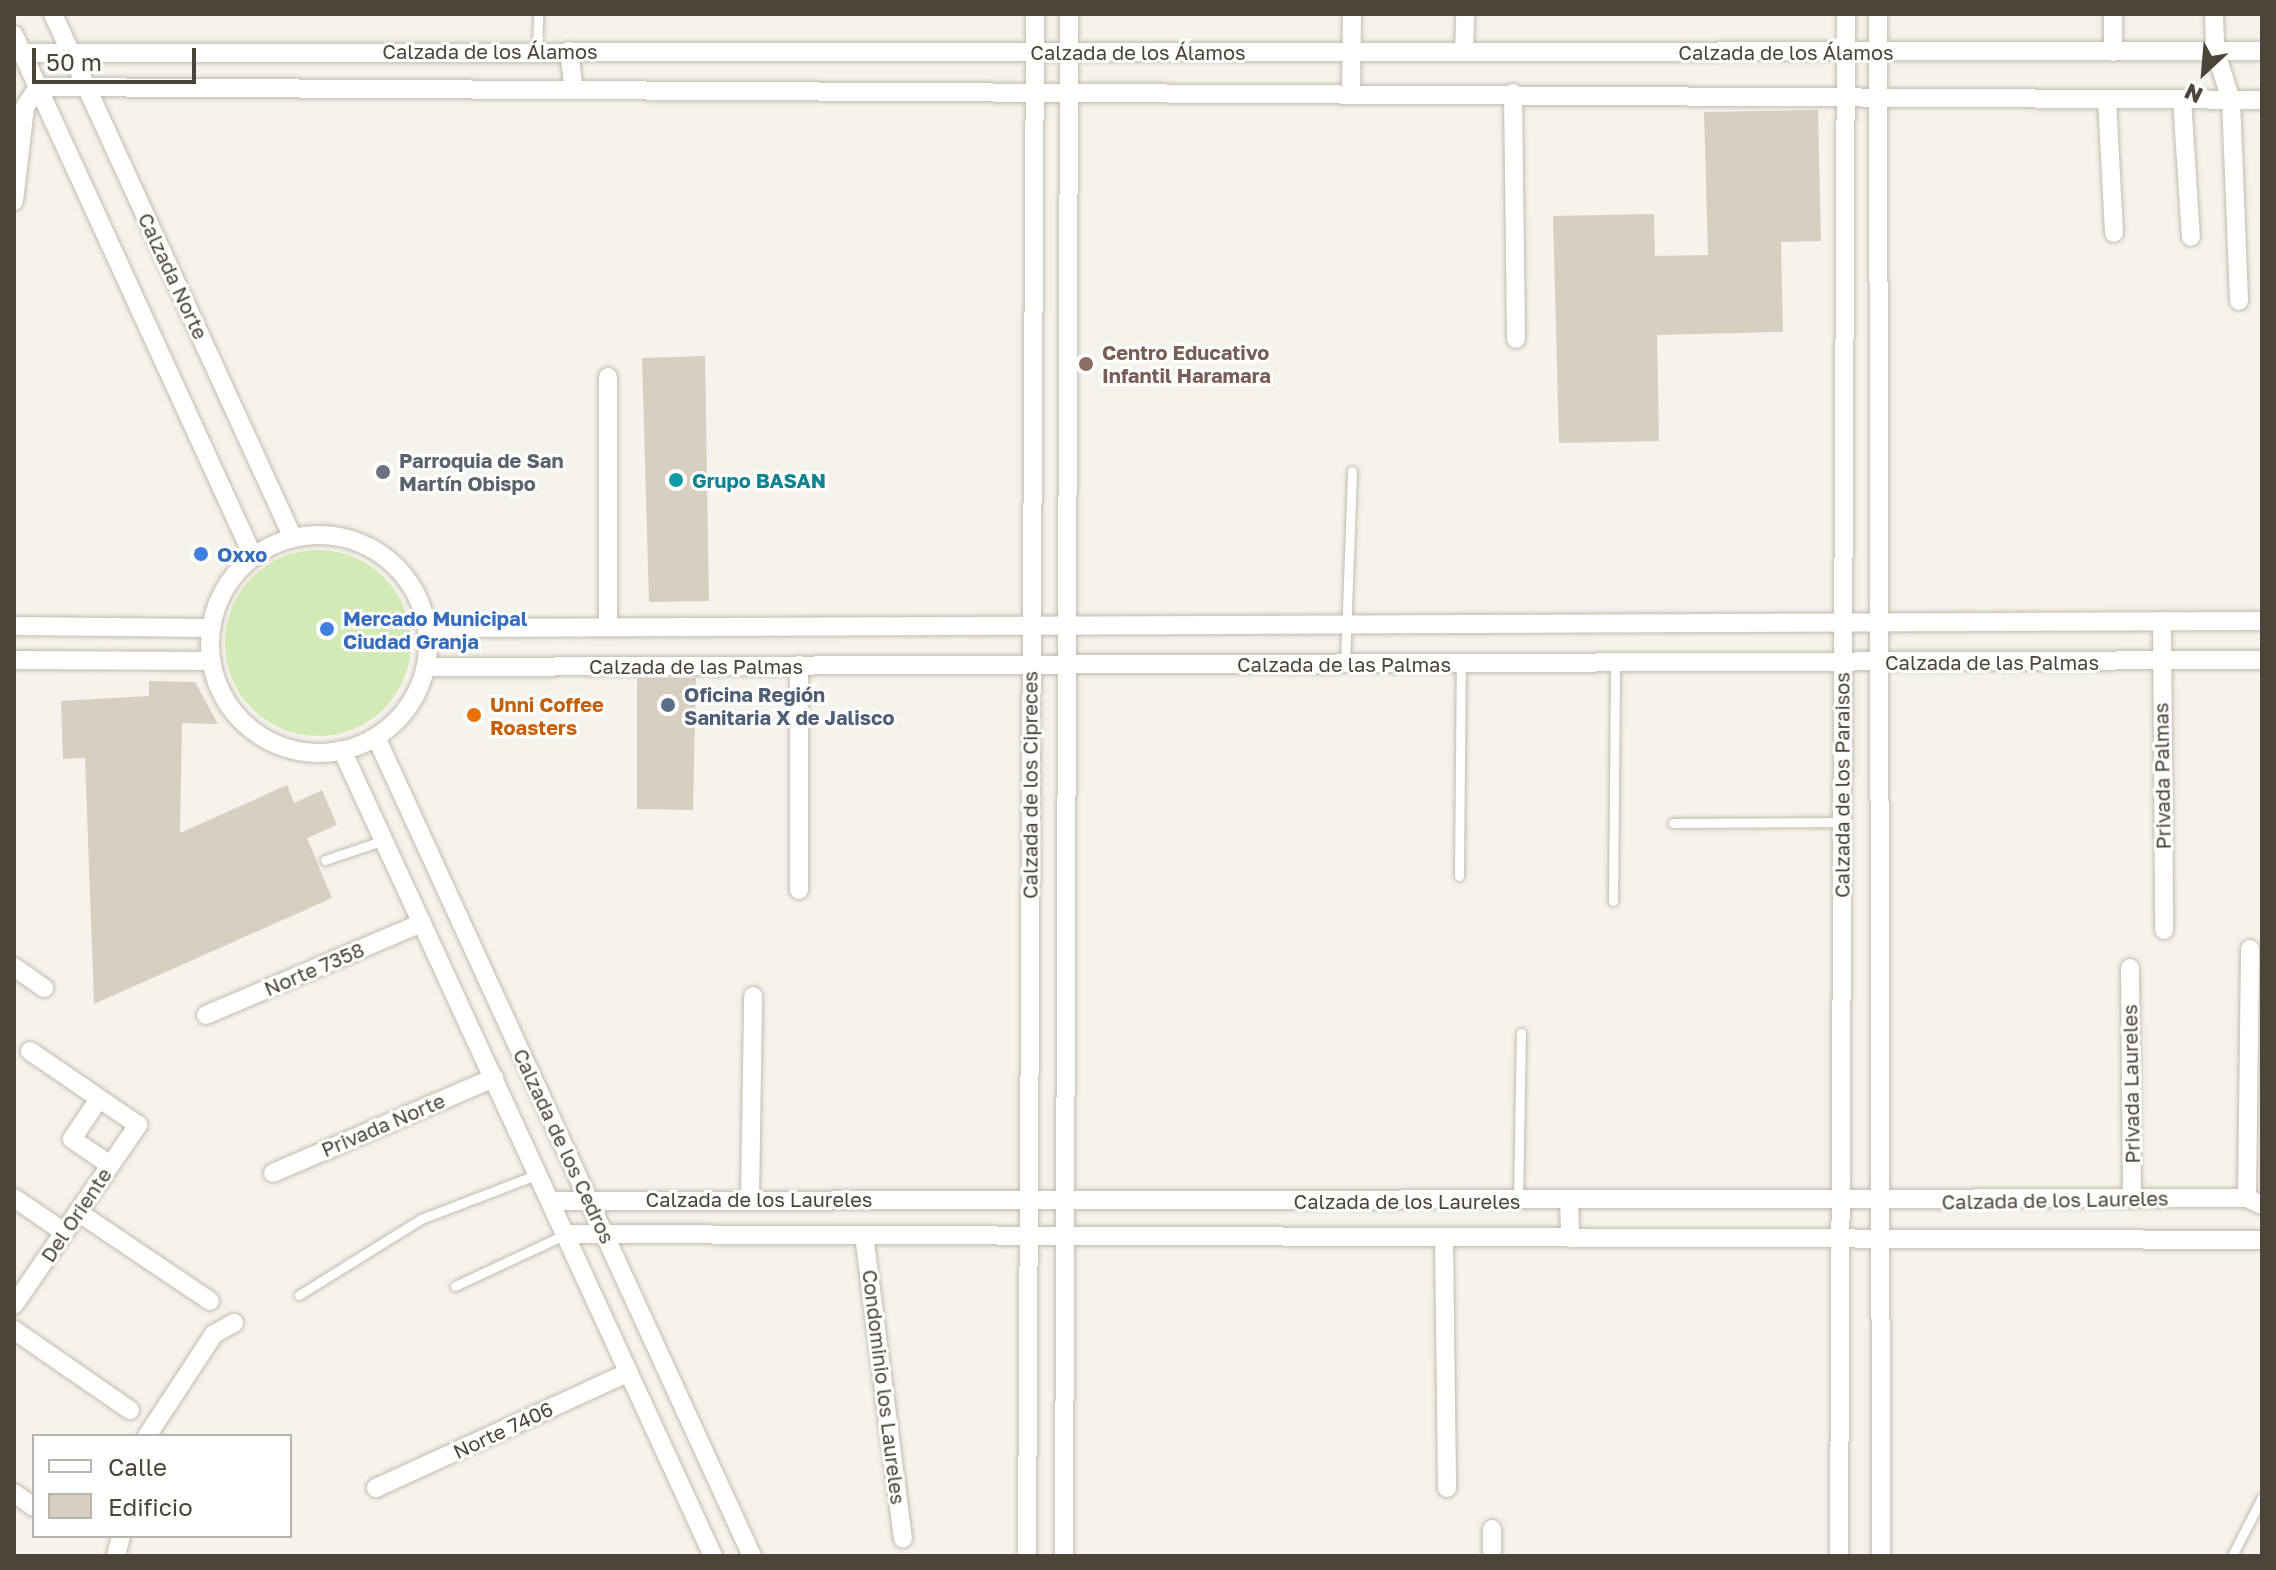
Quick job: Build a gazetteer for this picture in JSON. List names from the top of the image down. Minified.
{"streets":{"street":["Calzada de los Álamos","Calzada Norte","Calzada de las Palmas","Privada Palmas","Calzada de los Cipreces","Calzada de los Paraisos","Norte 7358","Privada Laureles","Privada Norte","Calzada de los Cedros","Calzada de los Laureles","Del Oriente","Condominio los Laureles","Norte 7406"]},"crossings":[["Calzada de los Álamos","Calzada Norte"],["Calzada de los Álamos","Calzada de los Cipreces"],["Calzada de los Álamos","Calzada de los Paraisos"],["Calzada Norte","Calzada de las Palmas"],["Calzada Norte","Calzada de los Cedros"],["Calzada de las Palmas","Privada Palmas"],["Calzada de las Palmas","Calzada de los Cipreces"],["Calzada de las Palmas","Calzada de los Paraisos"],["Calzada de las Palmas","Calzada de los Cedros"],["Calzada de los Cipreces","Calzada de los Laureles"],["Calzada de los Paraisos","Calzada de los Laureles"],["Norte 7358","Calzada de los Cedros"],["Privada Laureles","Calzada de los Laureles"],["Privada Norte","Calzada de los Cedros"],["Calzada de los Cedros","Calzada de los Laureles"],["Calzada de los Cedros","Norte 7406"],["Calzada de los Laureles","Condominio los Laureles"]],"places":["Centro Educativo Infantil Haramara","Parroquia de San Martín Obispo","Grupo BASAN","Oxxo","Mercado Municipal Ciudad Granja","Oficina Región Sanitaria X de Jalisco","Unni Coffee Roasters"],"legend":["Calle","Edificio"],"scale_bar":"50 m","north":"bottom left"}
